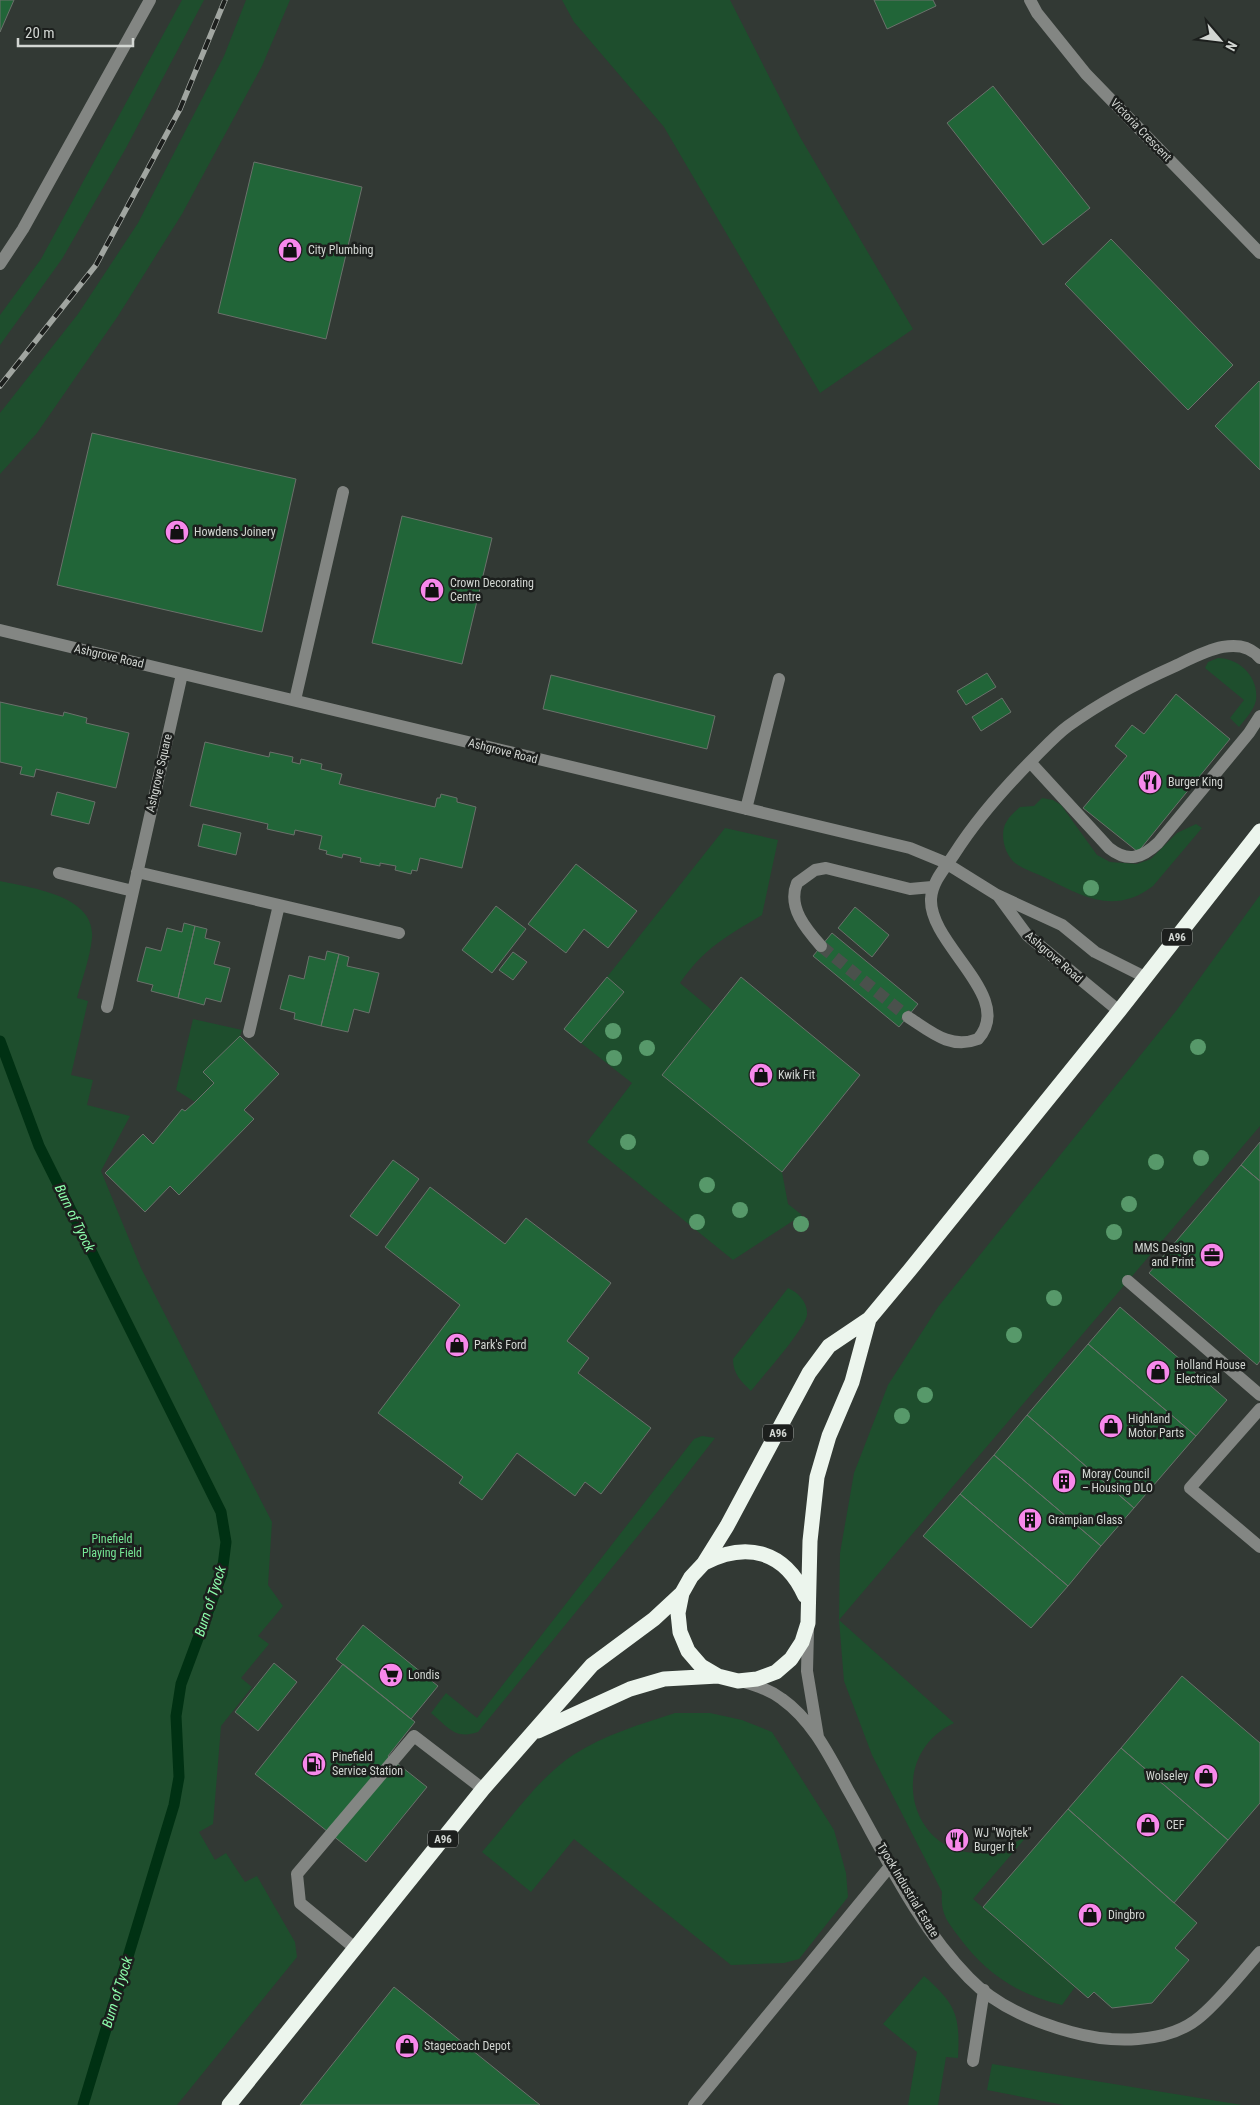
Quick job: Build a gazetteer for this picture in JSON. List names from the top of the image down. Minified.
{"streets":{"highway":["A96"],"street":["Victoria Crescent","Ashgrove Road","Ashgrove Square","Tyock Industrial Estate"]},"crossings":[["Ashgrove Road","Ashgrove Square"],["Ashgrove Road","A96"],["A96","Tyock Industrial Estate"]],"water":["Burn of Tyock"],"parks":["Pinefield Playing Field"],"places":{"shop":["City Plumbing","Howdens Joinery","Crown Decorating Centre","Kwik Fit","Park's Ford","Holland House Electrical","Highland Motor Parts","Wolseley","CEF","Dingbro","Stagecoach Depot"],"restaurant":["Burger King","WJ \"Wojtek\" Burger It"],"office":["MMS Design and Print"],"building":["Moray Council – Housing DLO","Grampian Glass"],"supermarket":["Londis"],"fuel station":["Pinefield Service Station"]},"scale_bar":"20 m","north":"bottom right"}
